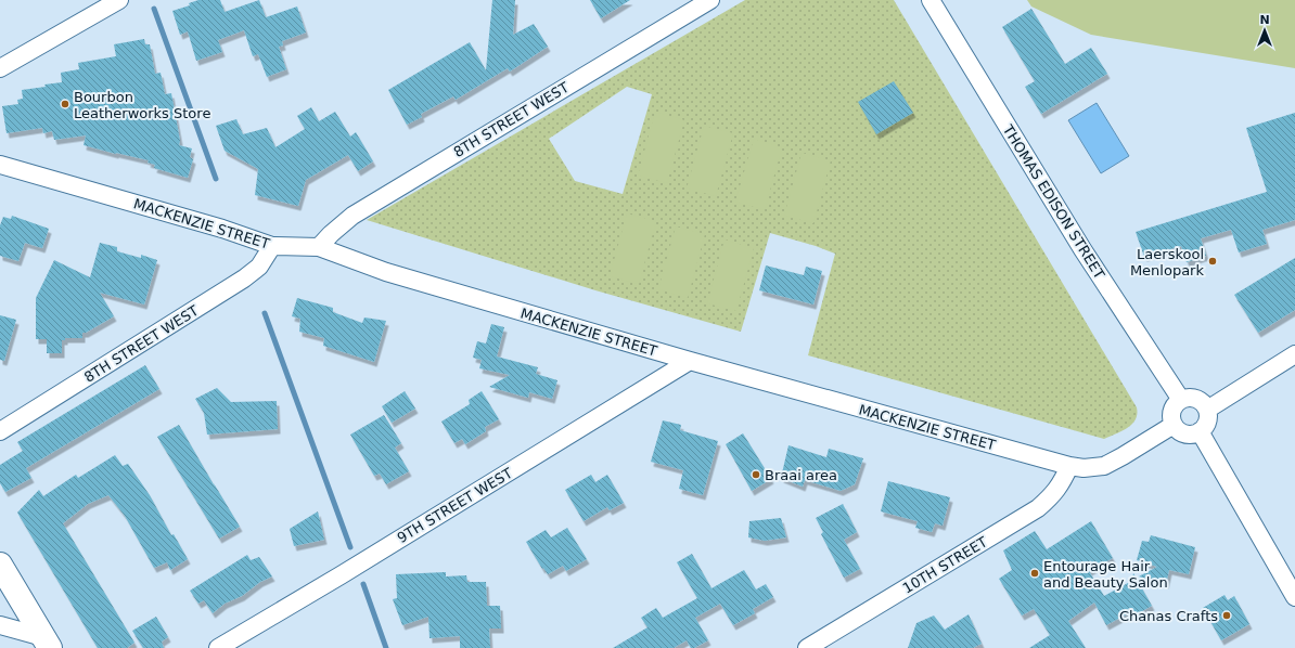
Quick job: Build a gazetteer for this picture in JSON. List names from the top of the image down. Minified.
{"streets":{"street":["8TH STREET WEST","THOMAS EDISON STREET","MACKENZIE STREET","9TH STREET WEST","10TH STREET"]},"crossings":[["8TH STREET WEST","MACKENZIE STREET"],["THOMAS EDISON STREET","MACKENZIE STREET"],["MACKENZIE STREET","9TH STREET WEST"],["MACKENZIE STREET","10TH STREET"]],"places":["Bourbon Leatherworks Store","Laerskool Menlopark","Braai area","Entourage Hair and Beauty Salon","Chanas Crafts"],"north":"top"}
